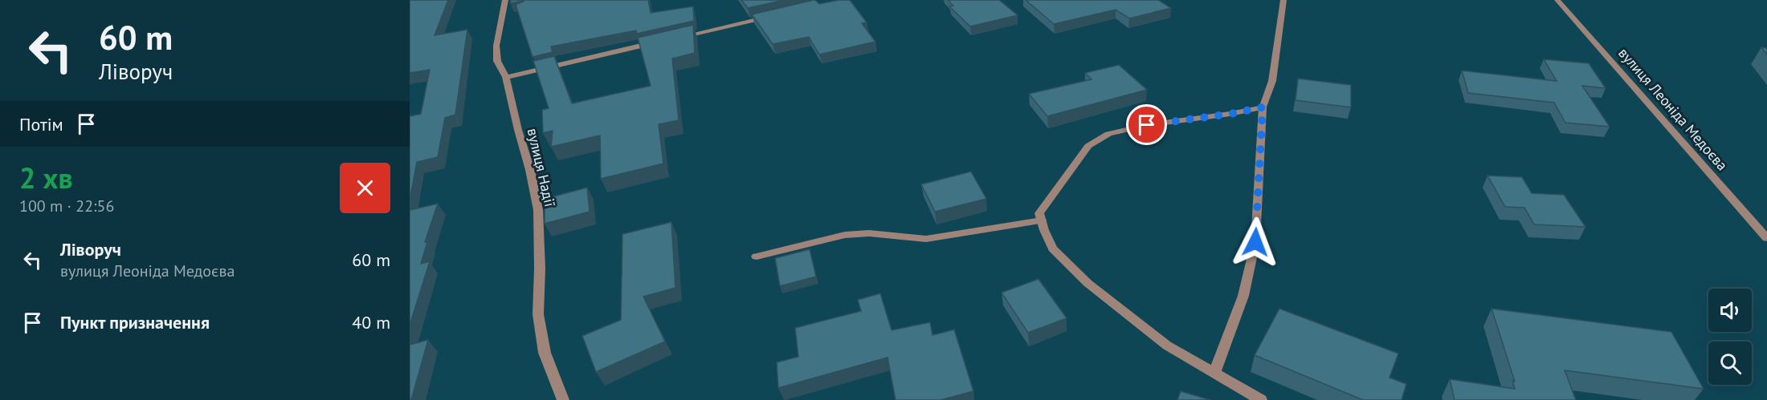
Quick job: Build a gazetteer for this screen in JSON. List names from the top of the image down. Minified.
{"streets":{"street":["вулиця Леоніда Медоєва","вулиця Надії"]},"page":{"turn":["60 m","Ліворуч"],"then":"Потім","heading":["2 хв","100 m · 22:56"],"list":[{"name":"Ліворуч","note":"вулиця Леоніда Медоєва","value":"60 m"},{"name":"Пункт призначення","value":"40 m"}]}}
